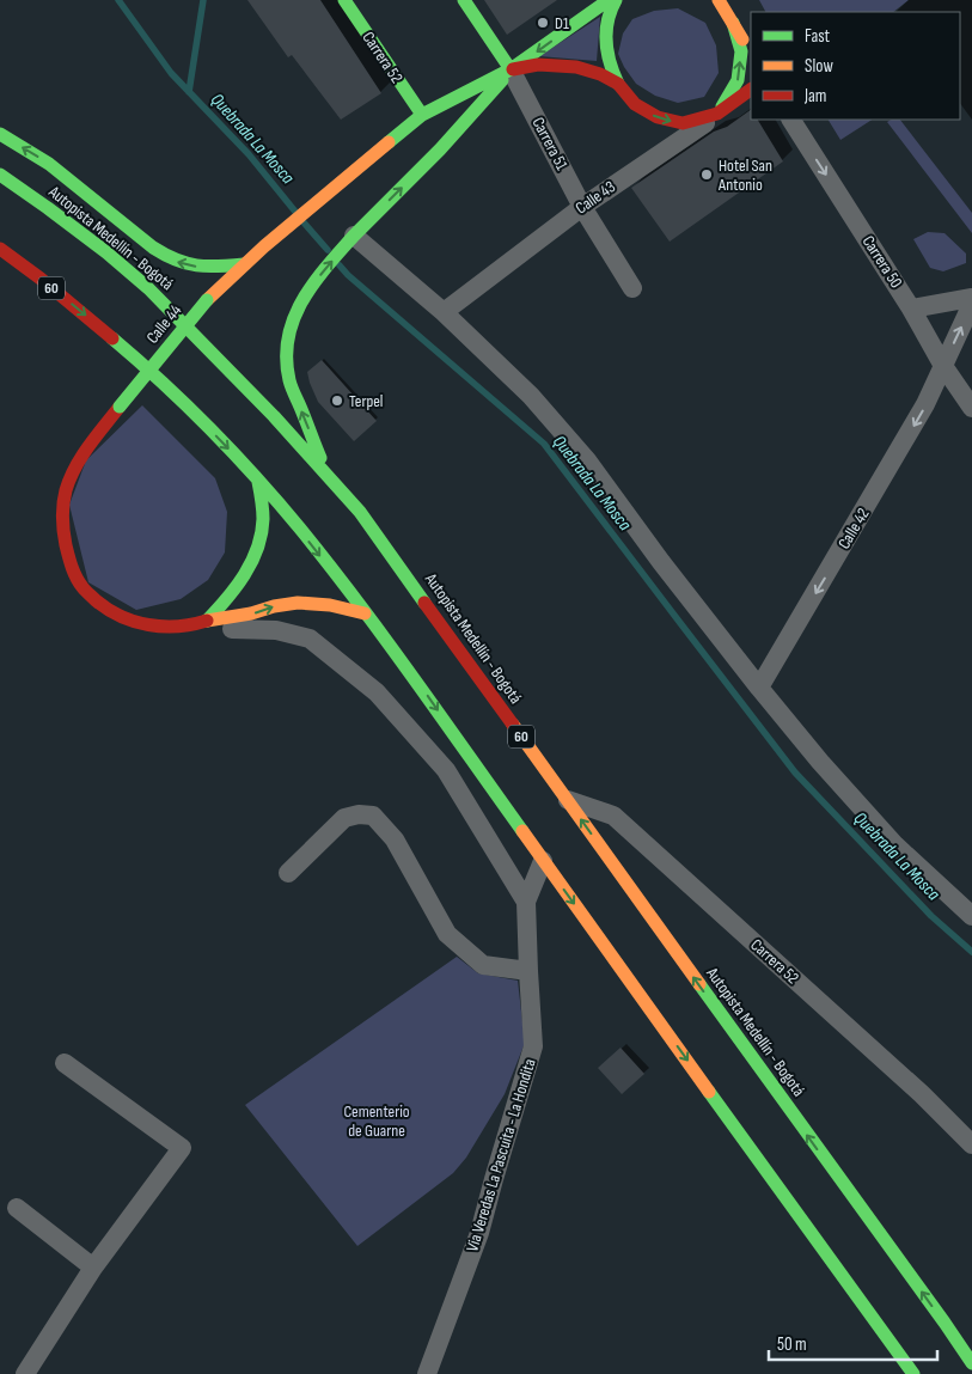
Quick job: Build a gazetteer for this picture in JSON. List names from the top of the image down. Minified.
{"streets":{"main road":["Carrera 52","Carrera 51","Calle 43","Autopista Medellín - Bogotá","60","Calle 44"],"street":["Carrera 50","Calle 42","Via Veredas La Pascuita - La Hondita"]},"crossings":[["Carrera 52","Autopista Medellín - Bogotá"],["Carrera 52","Calle 44"],["Carrera 51","Calle 43"],["Carrera 51","Calle 44"],["Autopista Medellín - Bogotá","Calle 44"],["Carrera 50","Calle 42"],["60","Calle 44"],["60","Via Veredas La Pascuita - La Hondita"]],"one_way":["Carrera 50"],"water":["Quebrada La Mosca"],"parks":["Cementerio de Guarne"],"places":["D1","Hotel San Antonio","Terpel"],"legend":["Fast","Slow","Jam"],"scale_bar":"50 m"}
